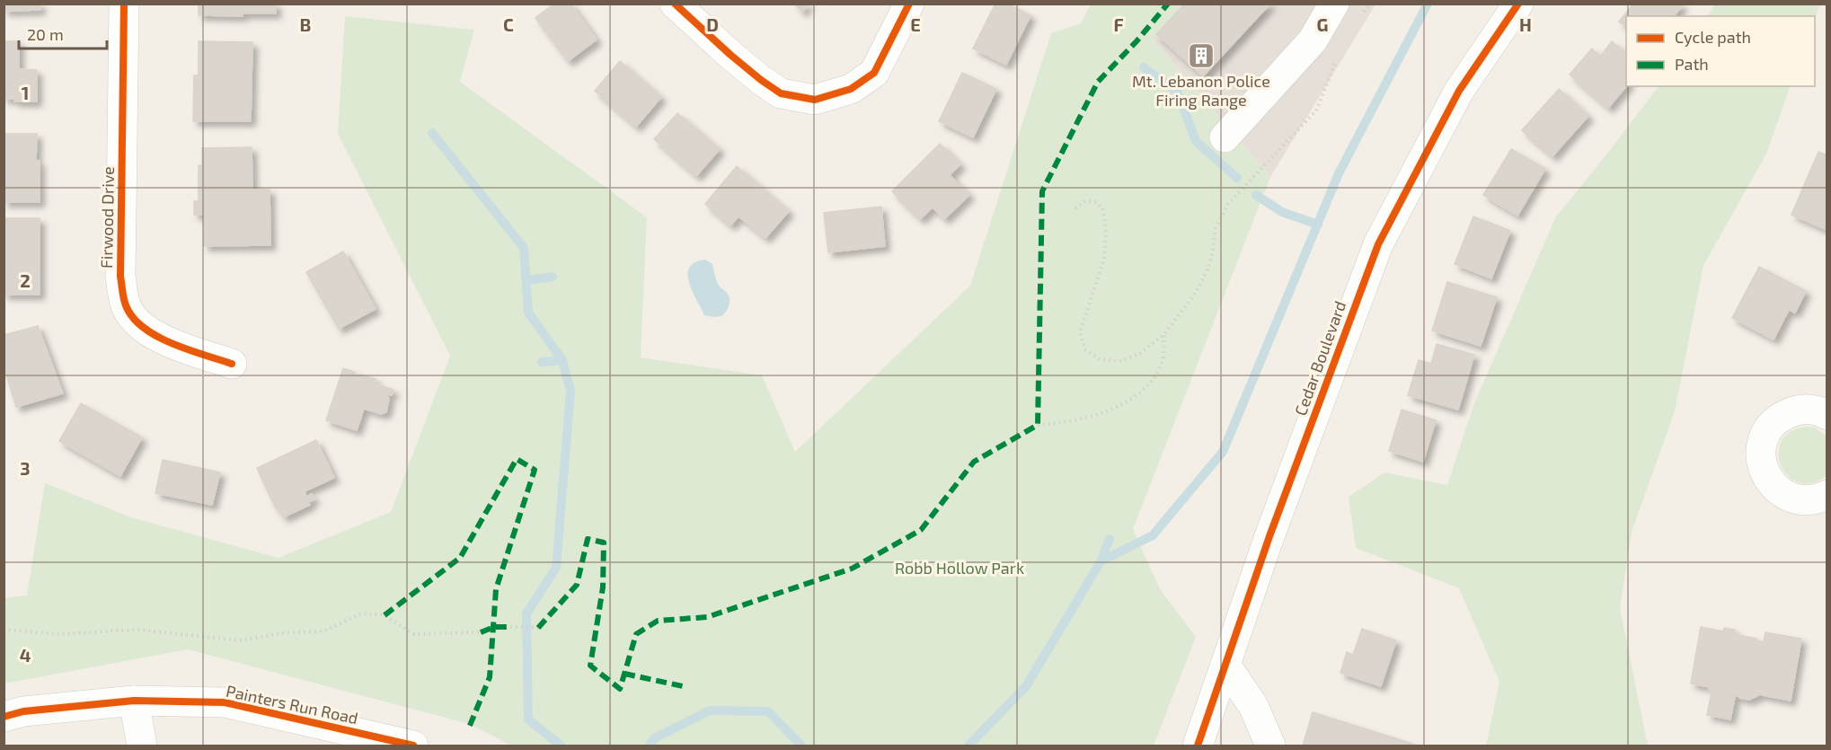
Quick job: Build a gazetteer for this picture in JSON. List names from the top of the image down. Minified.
{"streets":{"street":["Firwood Drive","Cedar Boulevard","Painters Run Road"]},"parks":["Robb Hollow Park"],"places":{"building":["Mt. Lebanon Police Firing Range"]},"legend":["Cycle path","Path"],"scale_bar":"20 m","grid":{"columns":["B","C","D","E","F","G","H"],"rows":["1","2","3","4"]}}
